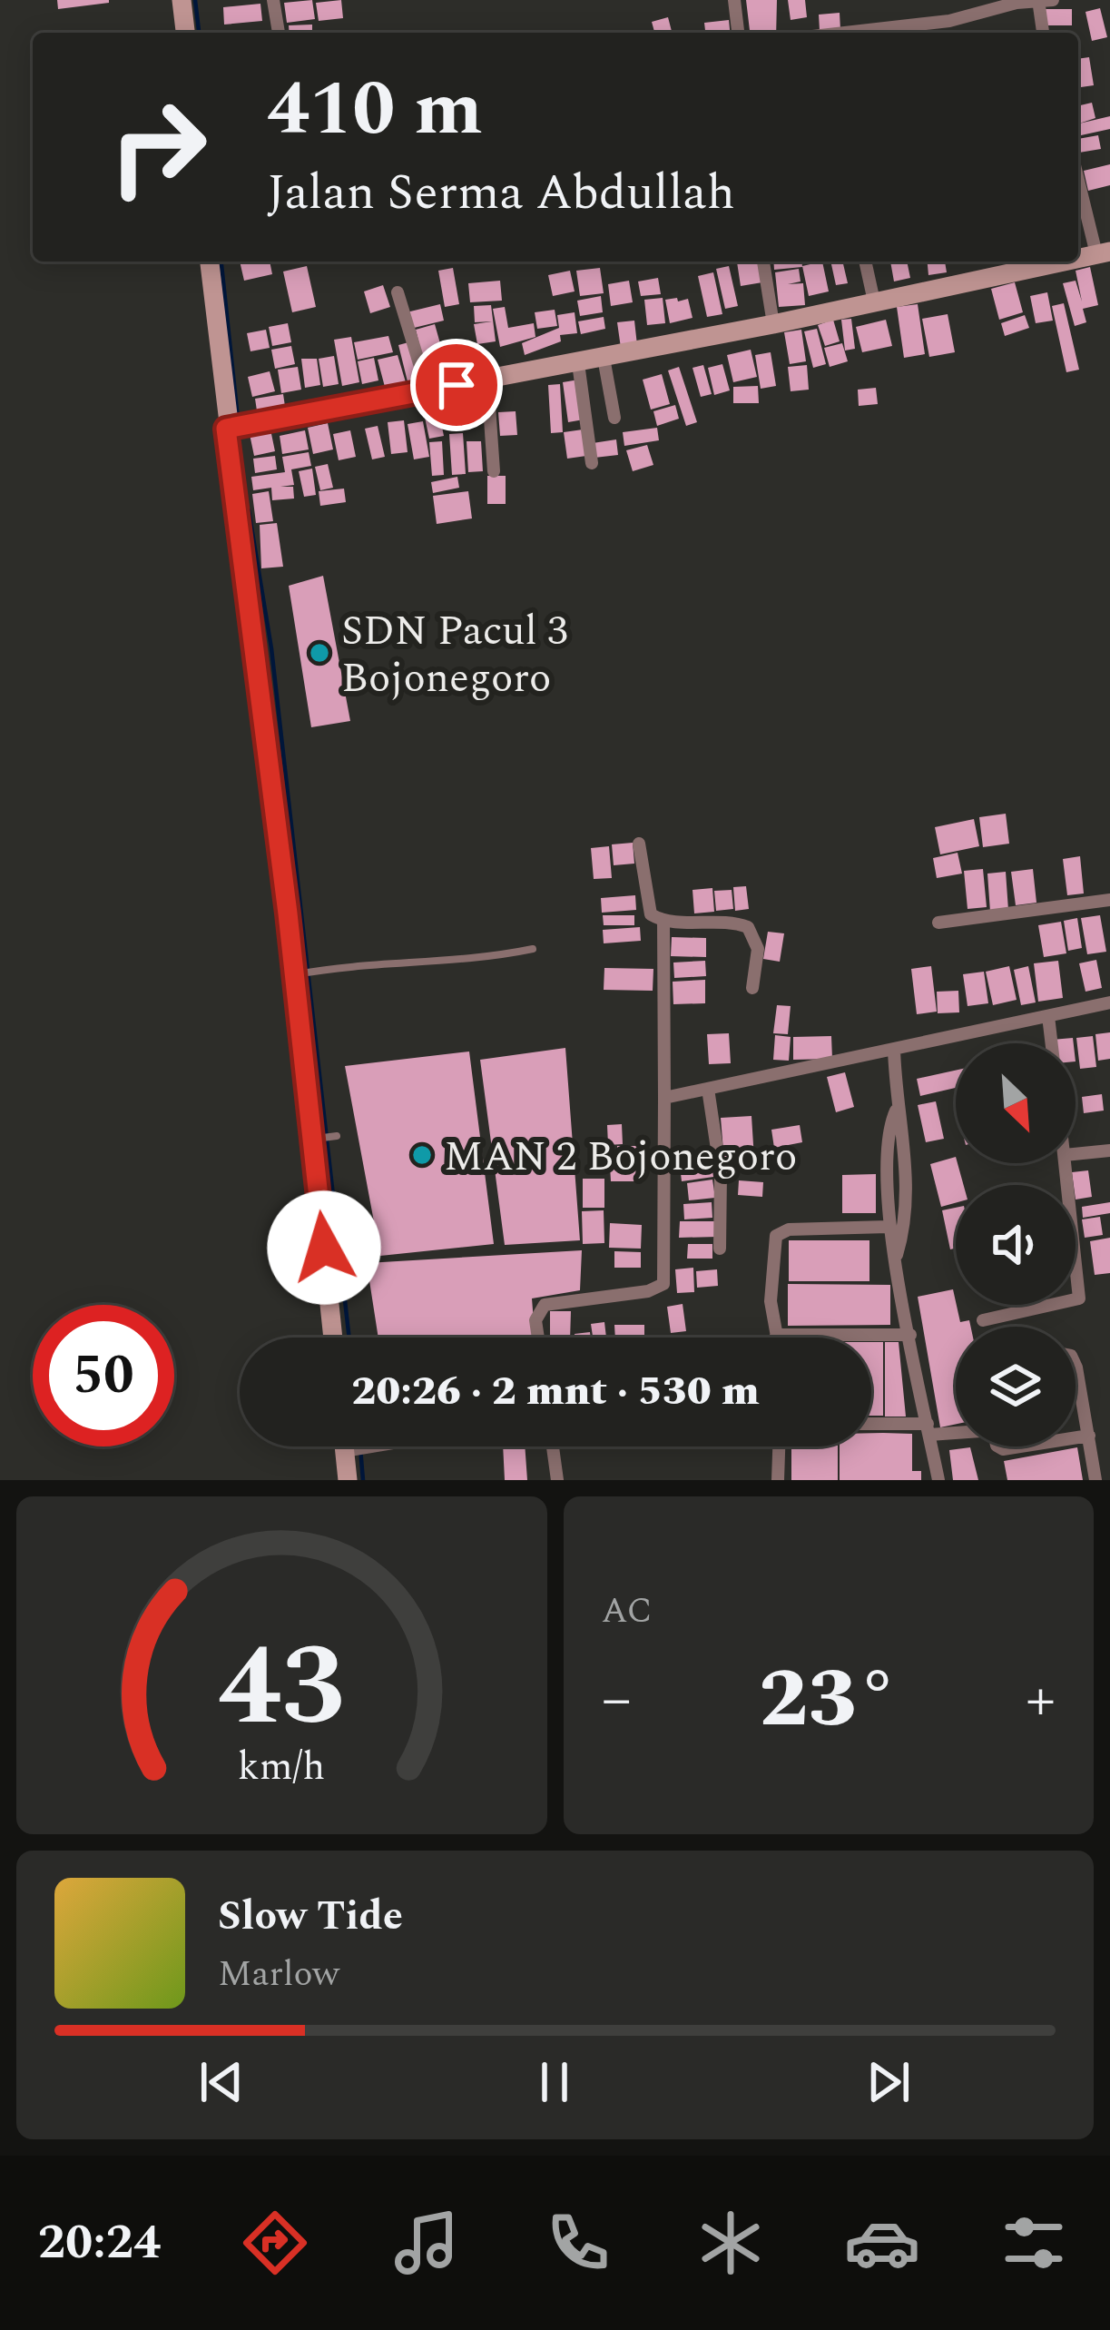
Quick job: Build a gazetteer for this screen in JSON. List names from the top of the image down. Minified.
{"places":["SDN Pacul 3 Bojonegoro","MAN 2 Bojonegoro"],"north":"bottom right","page":{"turn":["410 m","Jalan Serma Abdullah"],"limit":"50","trip":"20:26 · 2 mnt · 530 m","tile":"AC","heat":["−","23°","+"],"song":["Slow Tide","Marlow"],"tabs":"20:24","gauge":["43","km/h"]}}
